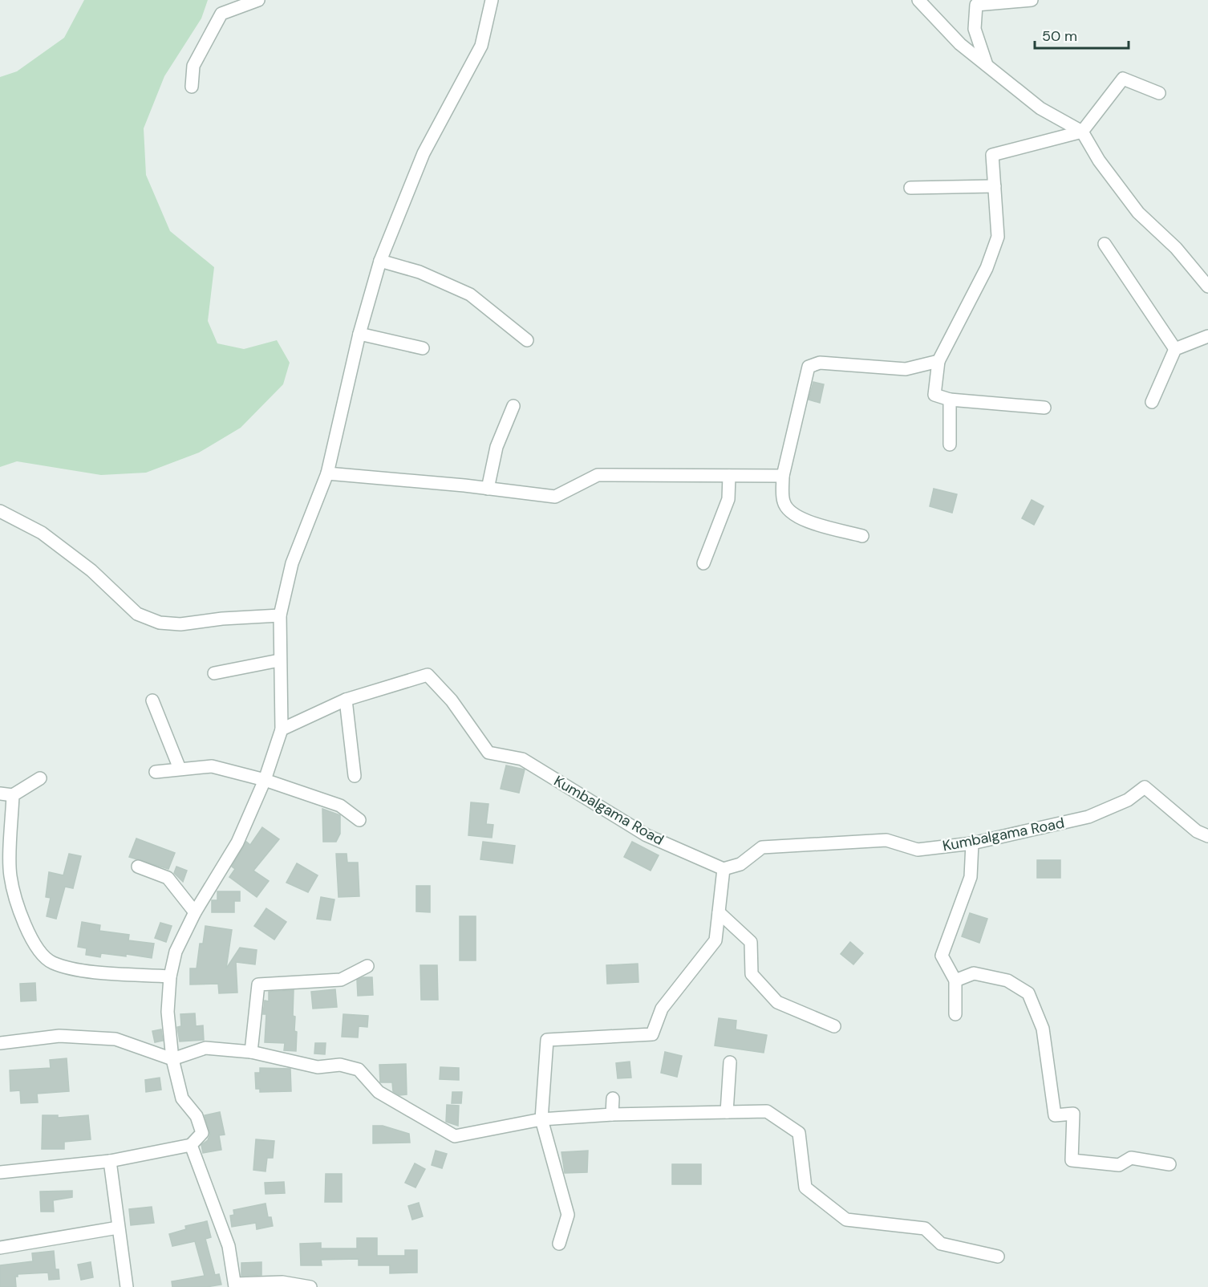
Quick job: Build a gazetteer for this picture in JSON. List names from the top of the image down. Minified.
{"streets":{"street":["Kumbalgama Road"]},"scale_bar":"50 m"}
